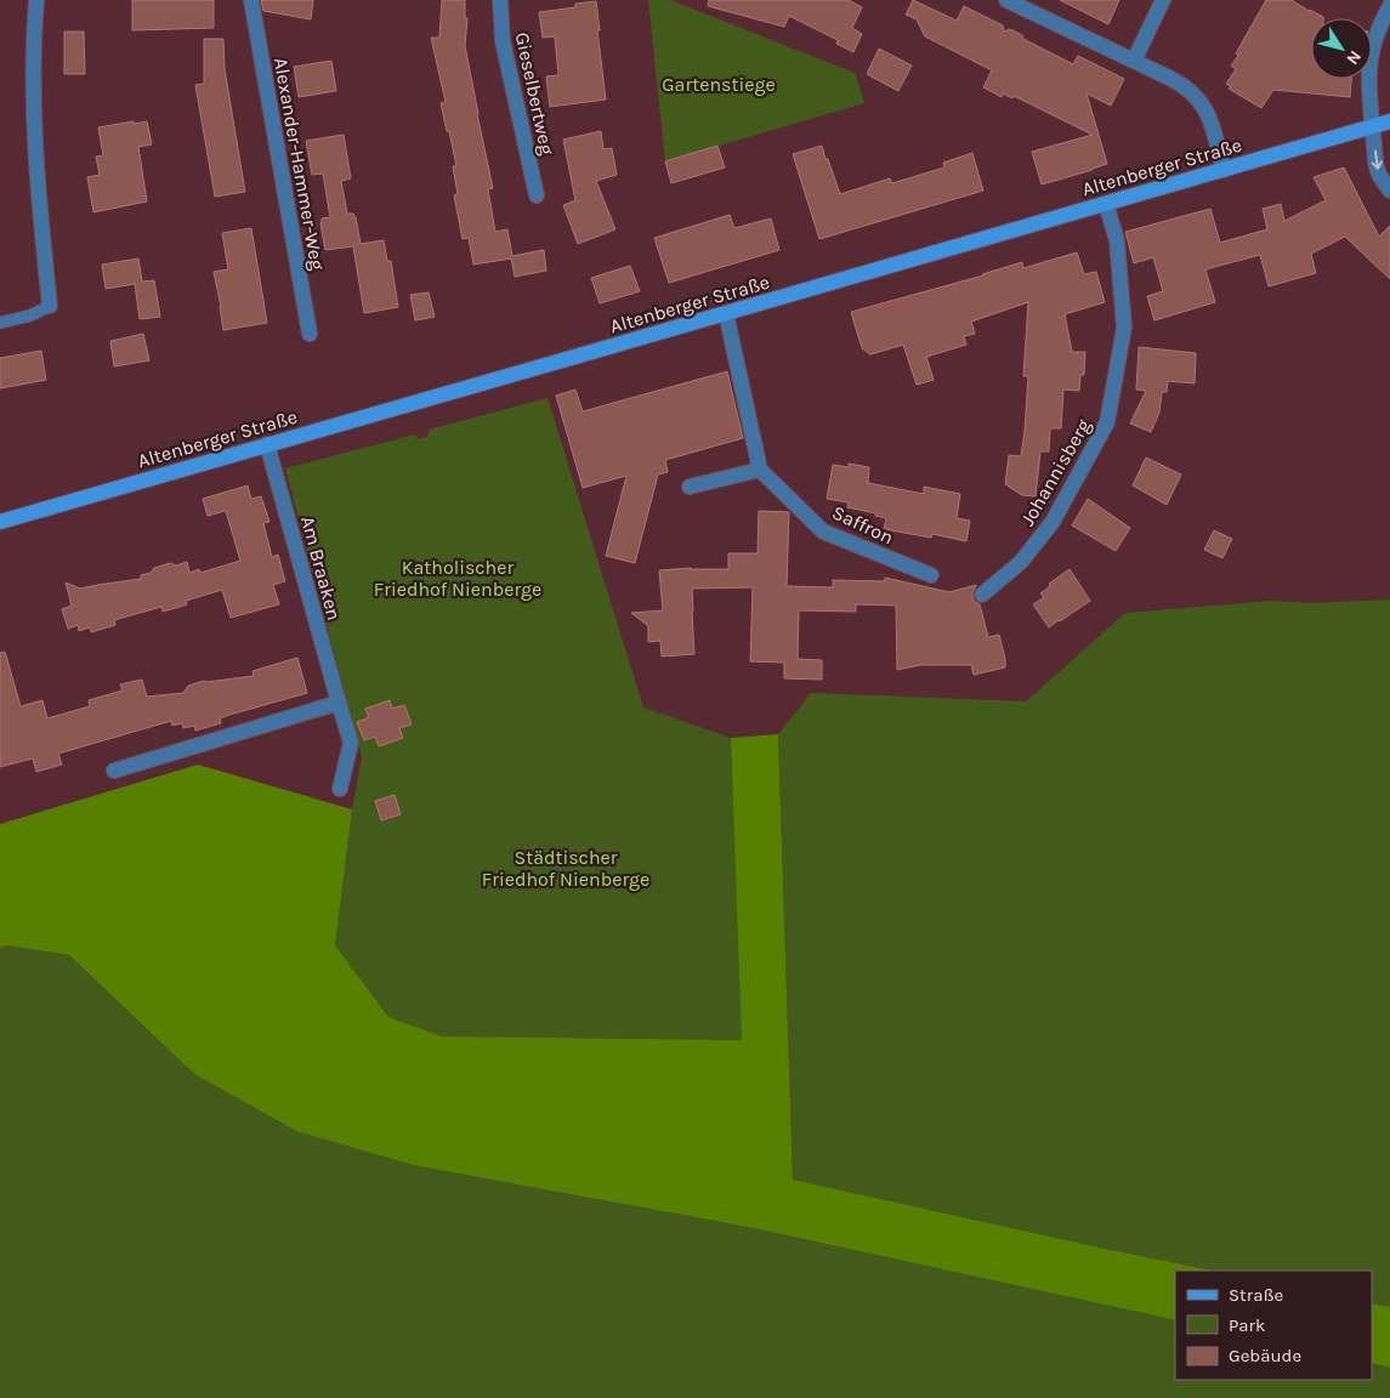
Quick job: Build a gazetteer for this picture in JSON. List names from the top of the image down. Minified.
{"streets":{"main road":["Altenberger Straße"],"street":["Gieselbertweg","Alexander-Hammer-Weg","Johannisberg","Saffron","Am Braaken"]},"crossings":[["Altenberger Straße","Johannisberg"],["Altenberger Straße","Am Braaken"]],"parks":["Gartenstiege","Katholischer Friedhof Nienberge","Städtischer Friedhof Nienberge"],"legend":["Straße","Park","Gebäude"],"north":"bottom right"}
